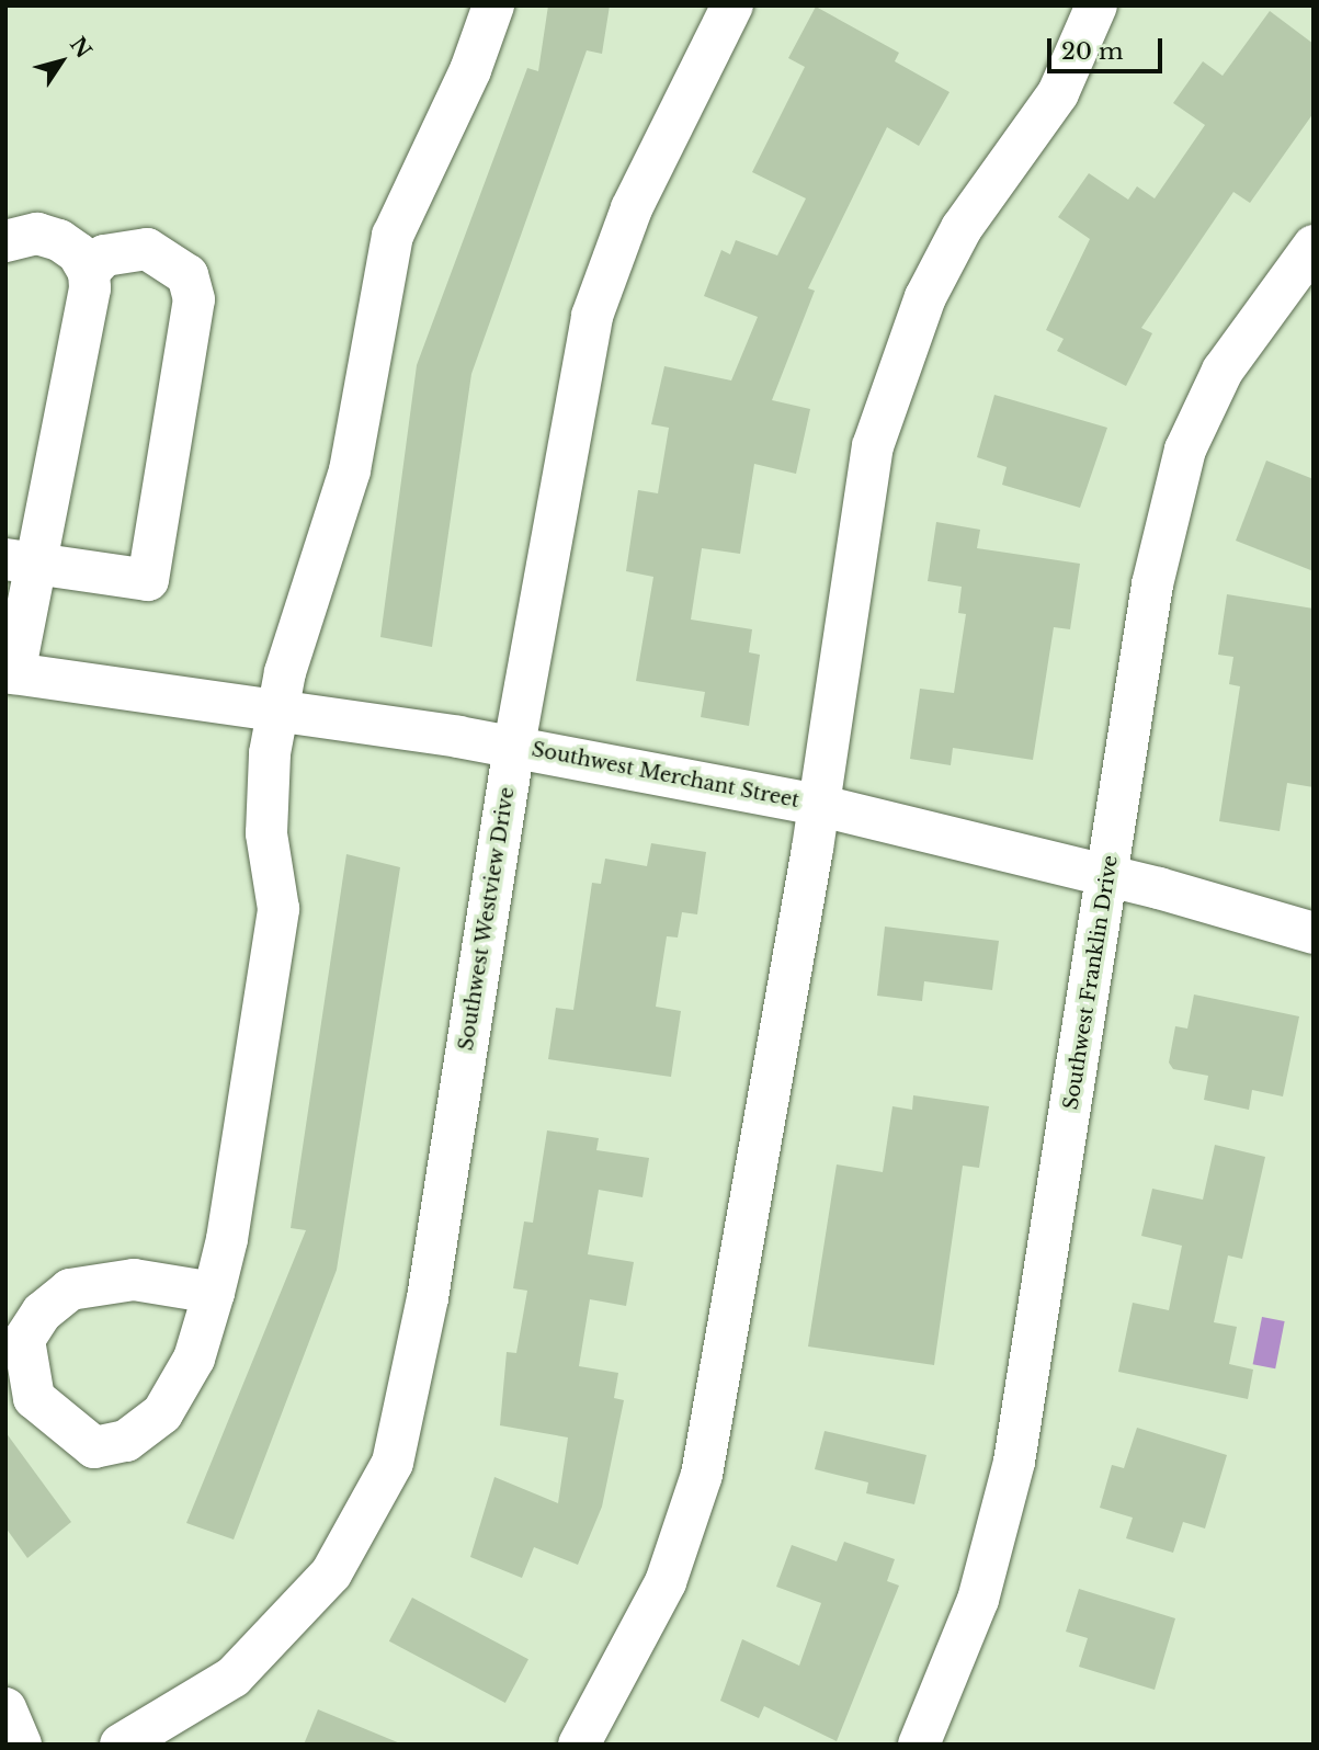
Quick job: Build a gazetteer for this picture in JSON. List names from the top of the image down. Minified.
{"streets":{"street":["Southwest Merchant Street","Southwest Westview Drive","Southwest Franklin Drive"]},"crossings":[["Southwest Merchant Street","Southwest Westview Drive"],["Southwest Merchant Street","Southwest Franklin Drive"]],"scale_bar":"20 m","north":"top right"}
